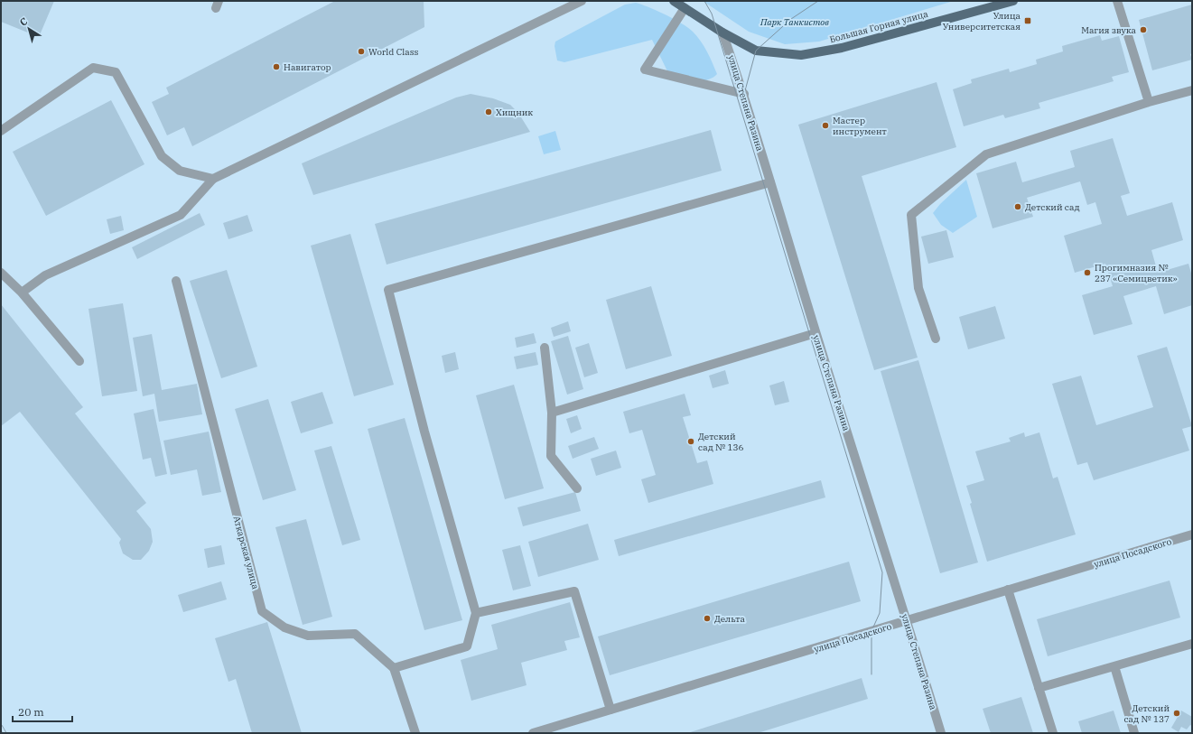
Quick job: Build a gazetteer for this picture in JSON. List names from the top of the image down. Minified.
{"streets":{"main road":["Большая Горная улица"],"street":["улица Степана Разина","Аткарская улица","улица Посадского"]},"crossings":[["Большая Горная улица","улица Степана Разина"],["улица Степана Разина","улица Посадского"]],"parks":["Парк Танкистов"],"places":{"transit":["Улица Университетская"],"other":["Магия звука","World Class","Навигатор","Хищник","Мастер инструмент","Детский сад","Прогимназия № 237 «Семицветик»","Детский сад № 136","Дельта","Детский сад № 137"]},"scale_bar":"20 m","north":"top left"}
